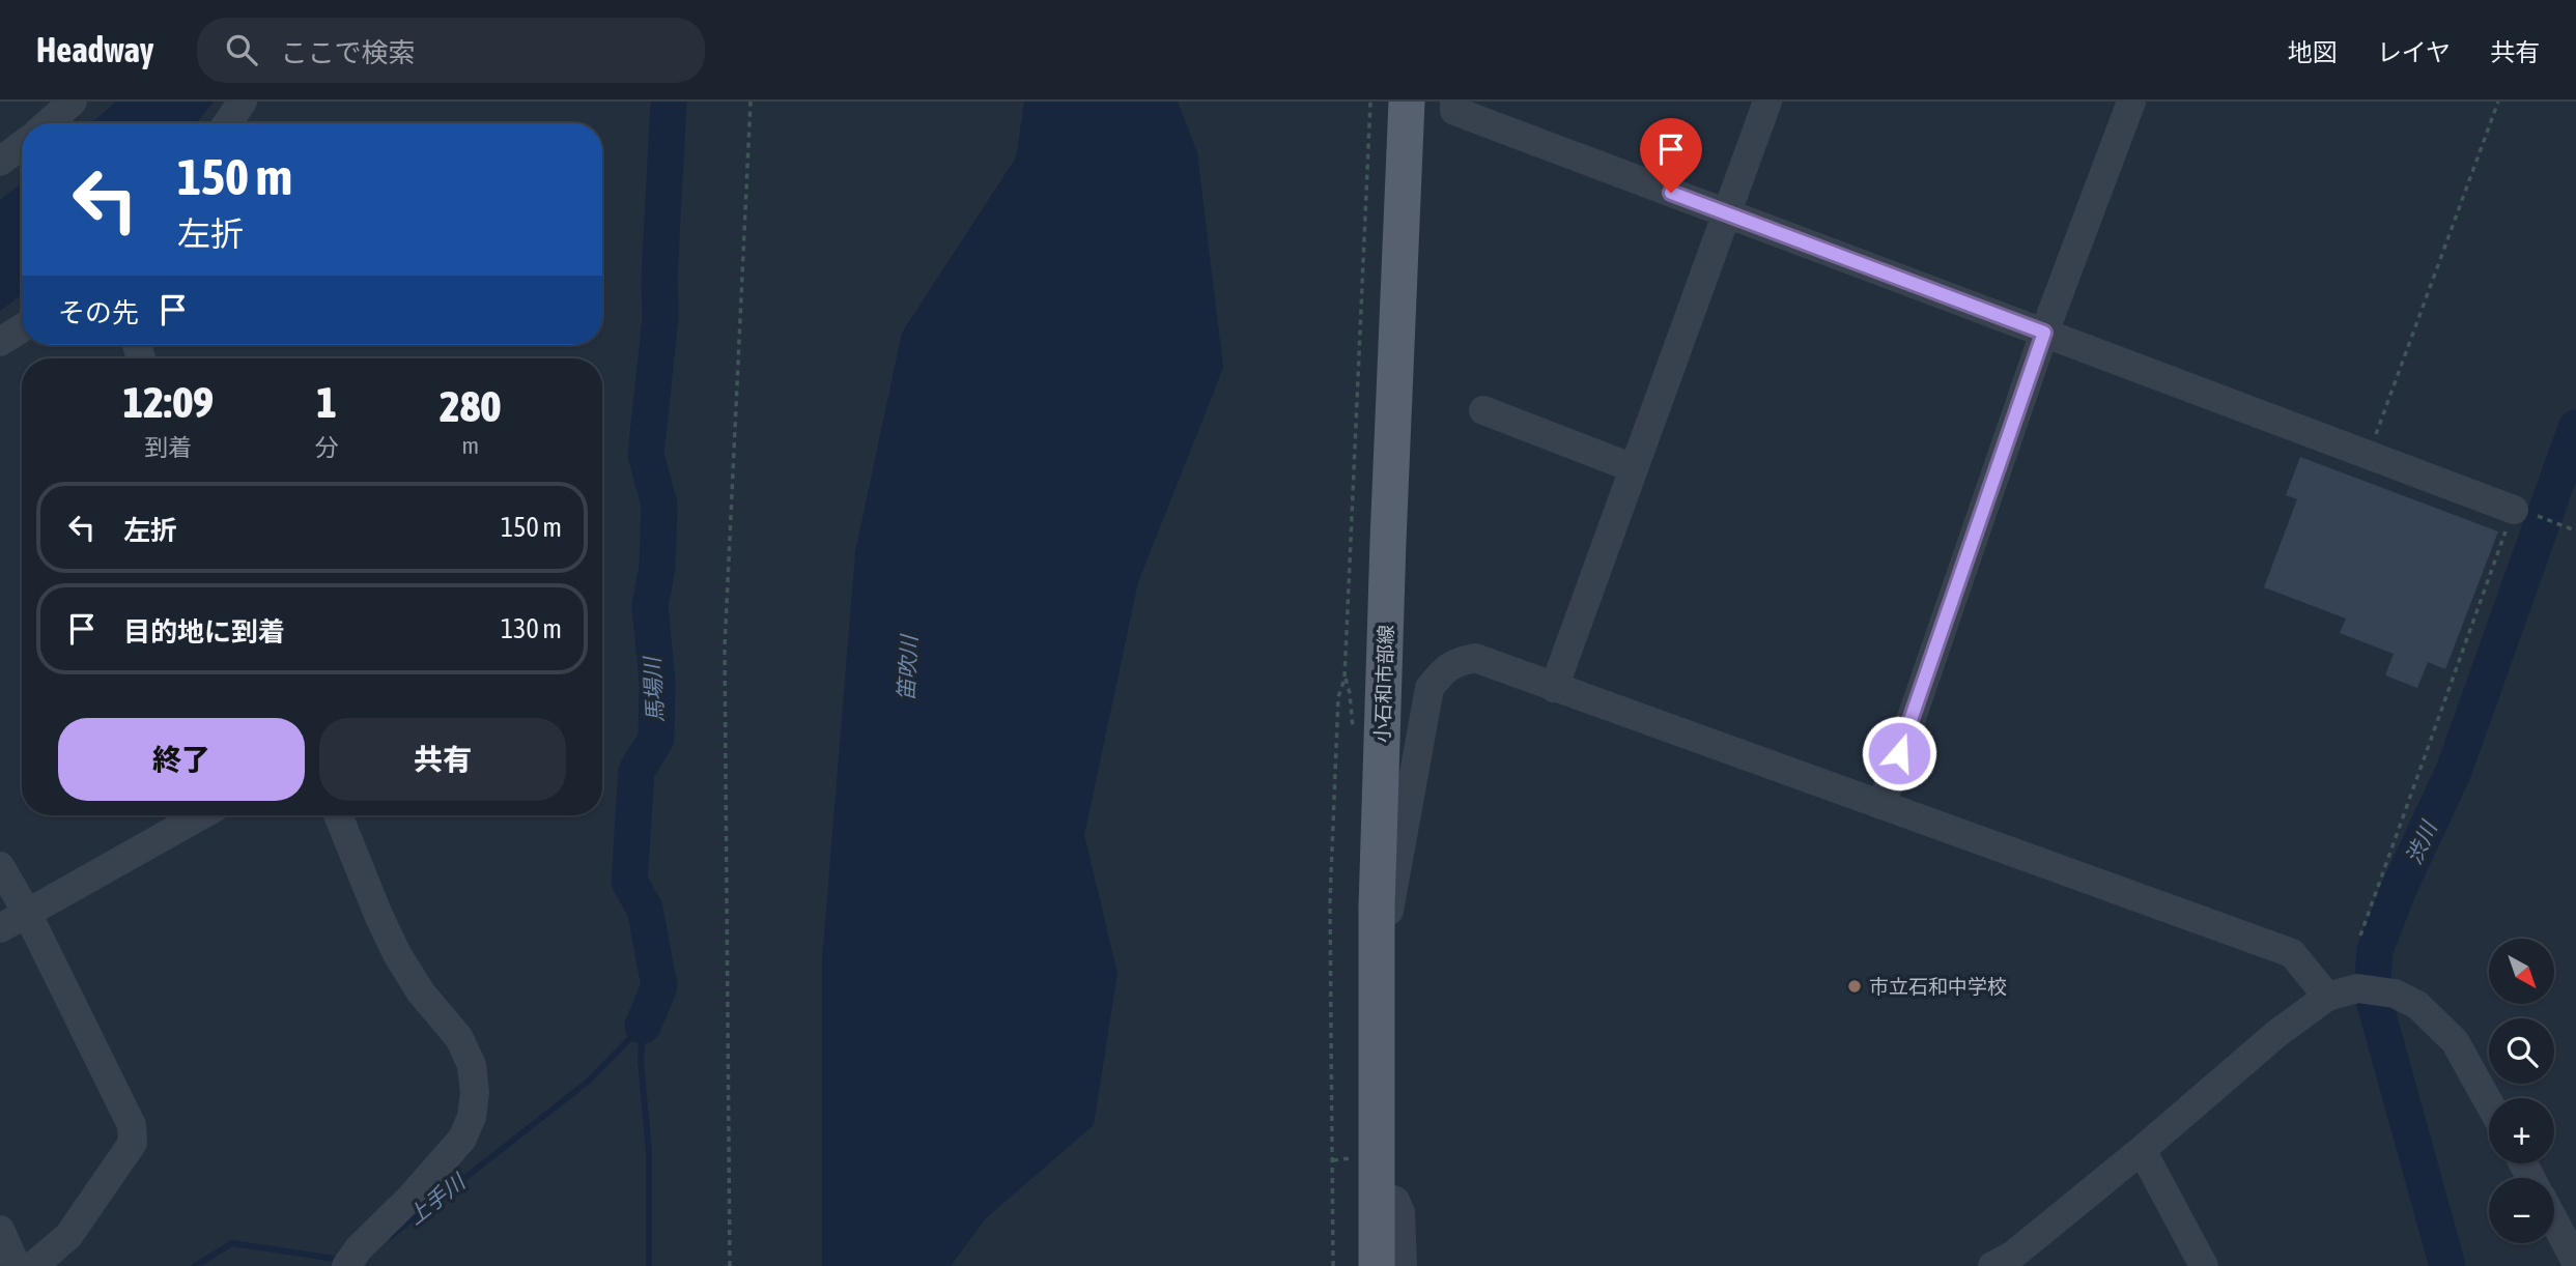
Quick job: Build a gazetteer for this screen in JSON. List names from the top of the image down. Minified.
{"streets":{"main road":["小石和市部線"]},"water":["笛吹川","馬場川","渋川","上手川"],"places":["市立石和中学校"],"north":"bottom right","page":{"header":"Headway","search":"ここで検索","nav":["地図","レイヤ","共有"],"turn":["150 m","左折"],"then":"その先","eta":["12:09","到着","1","分","280","m"],"list":[{"name":"左折","value":"150 m"},{"name":"目的地に到着","value":"130 m"}],"buttons":["終了","共有"],"map_buttons":["+","−"]}}
